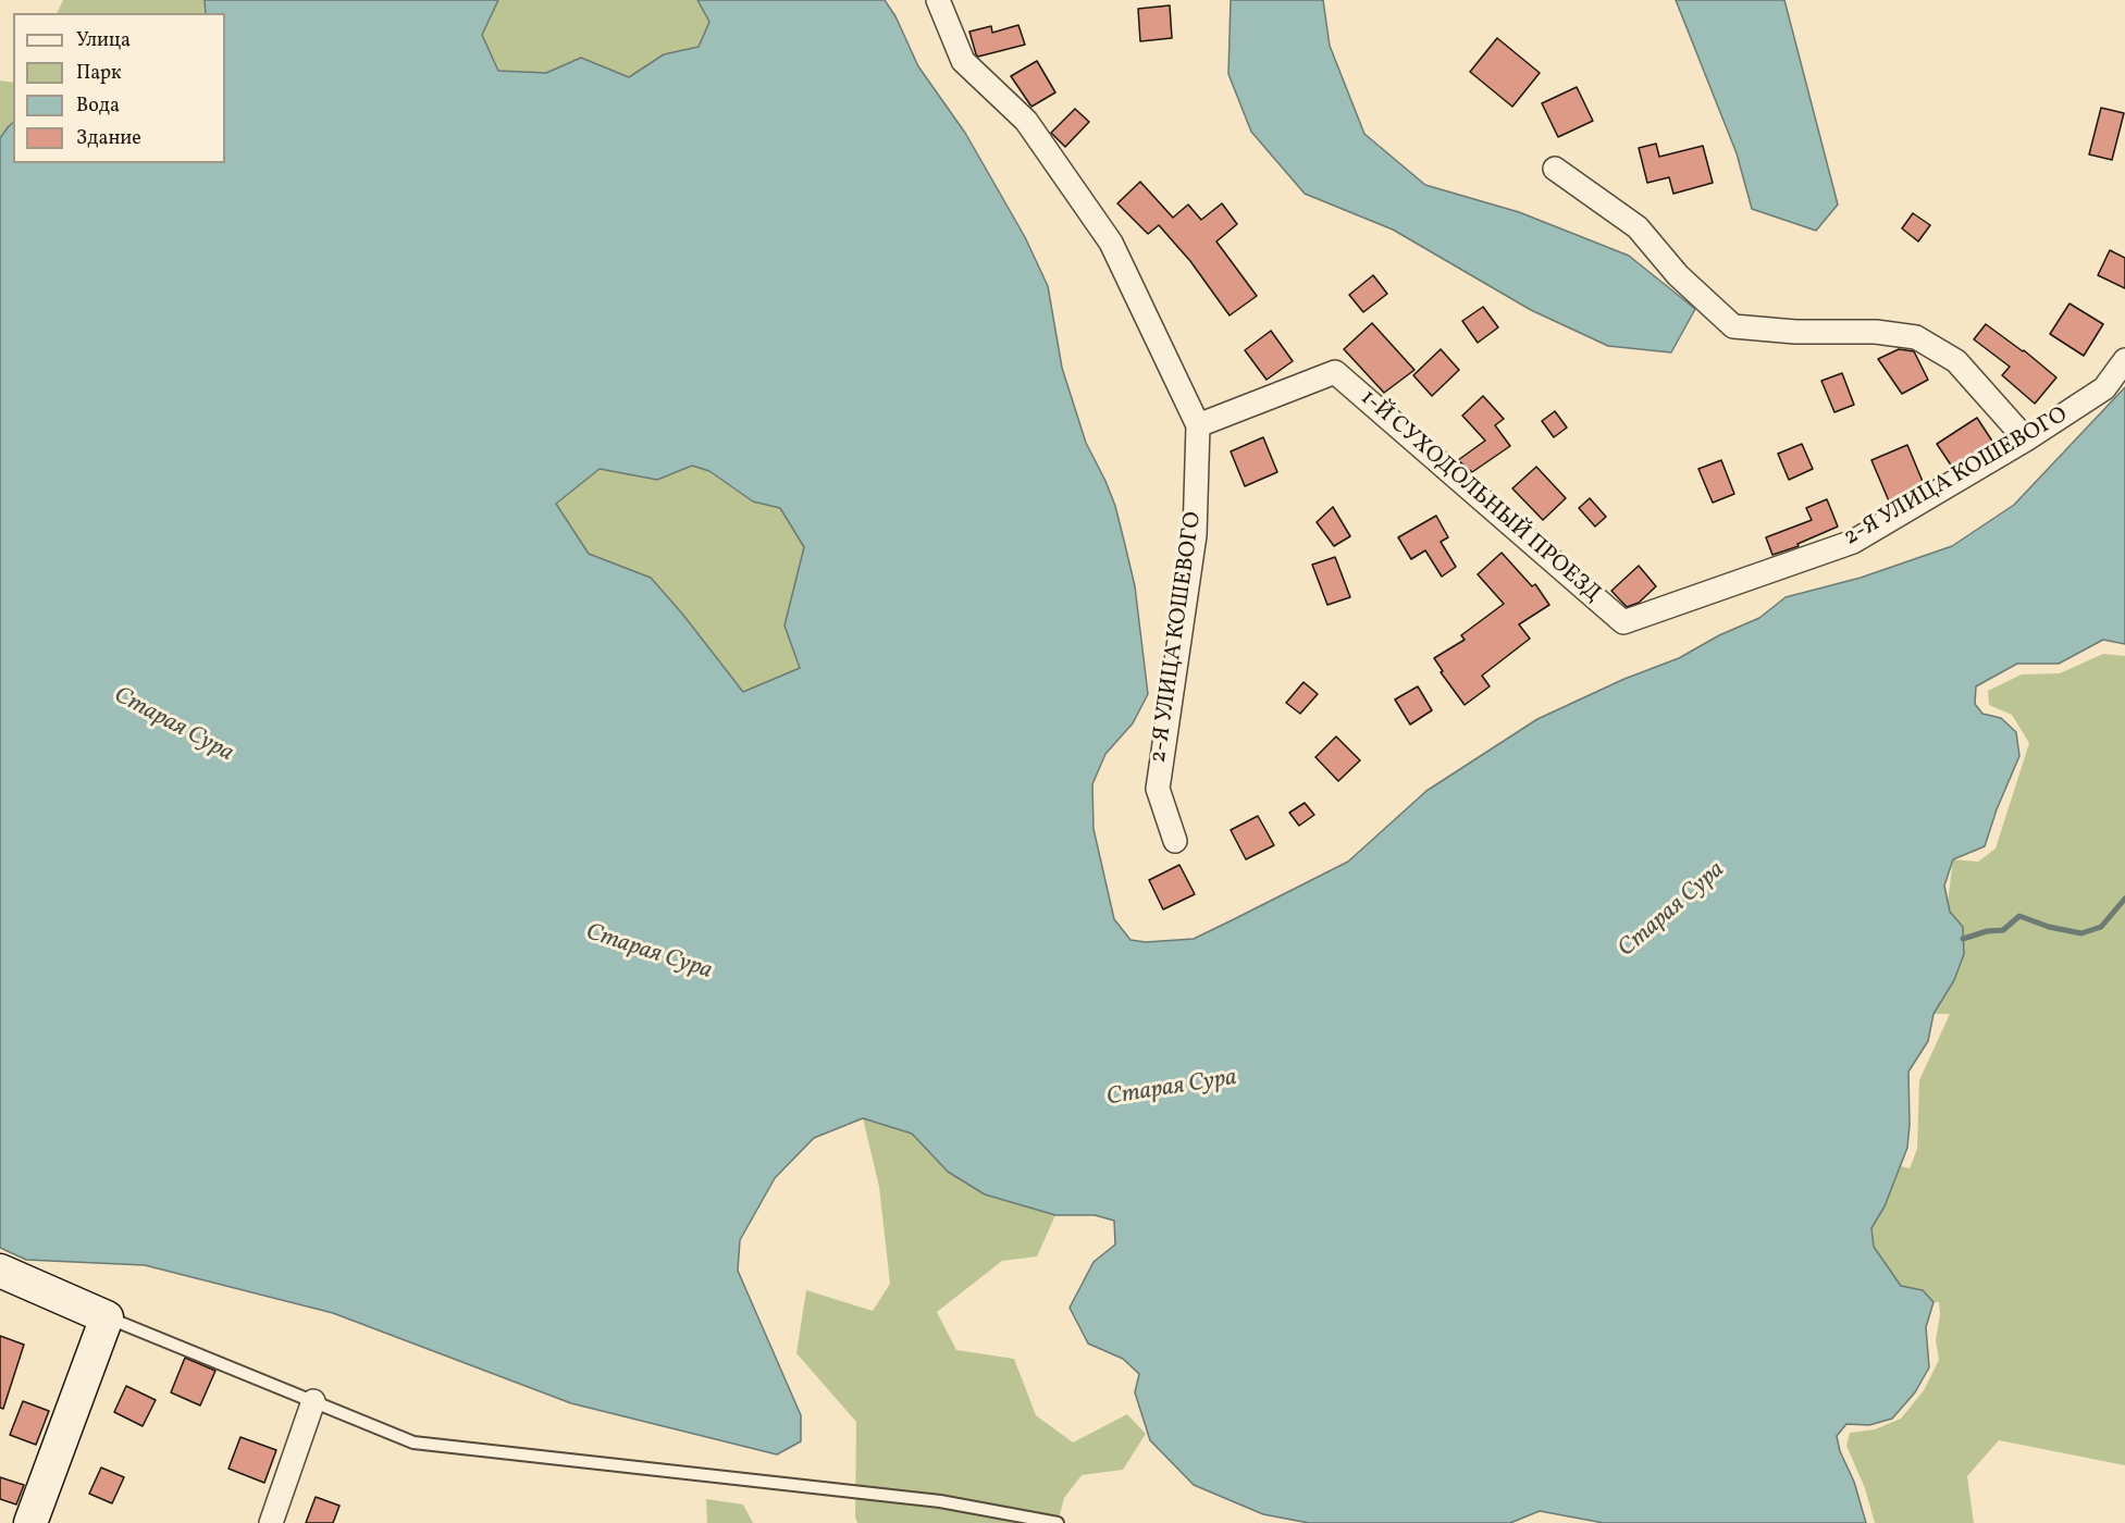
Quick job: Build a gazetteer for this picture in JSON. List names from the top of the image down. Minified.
{"streets":{"street":["2-Я УЛИЦА КОШЕВОГО","1-Й СУХОДОЛЬНЫЙ ПРОЕЗД"]},"crossings":[["2-Я УЛИЦА КОШЕВОГО","1-Й СУХОДОЛЬНЫЙ ПРОЕЗД"]],"water":["Старая Сура"],"legend":["Улица","Парк","Вода","Здание"]}
